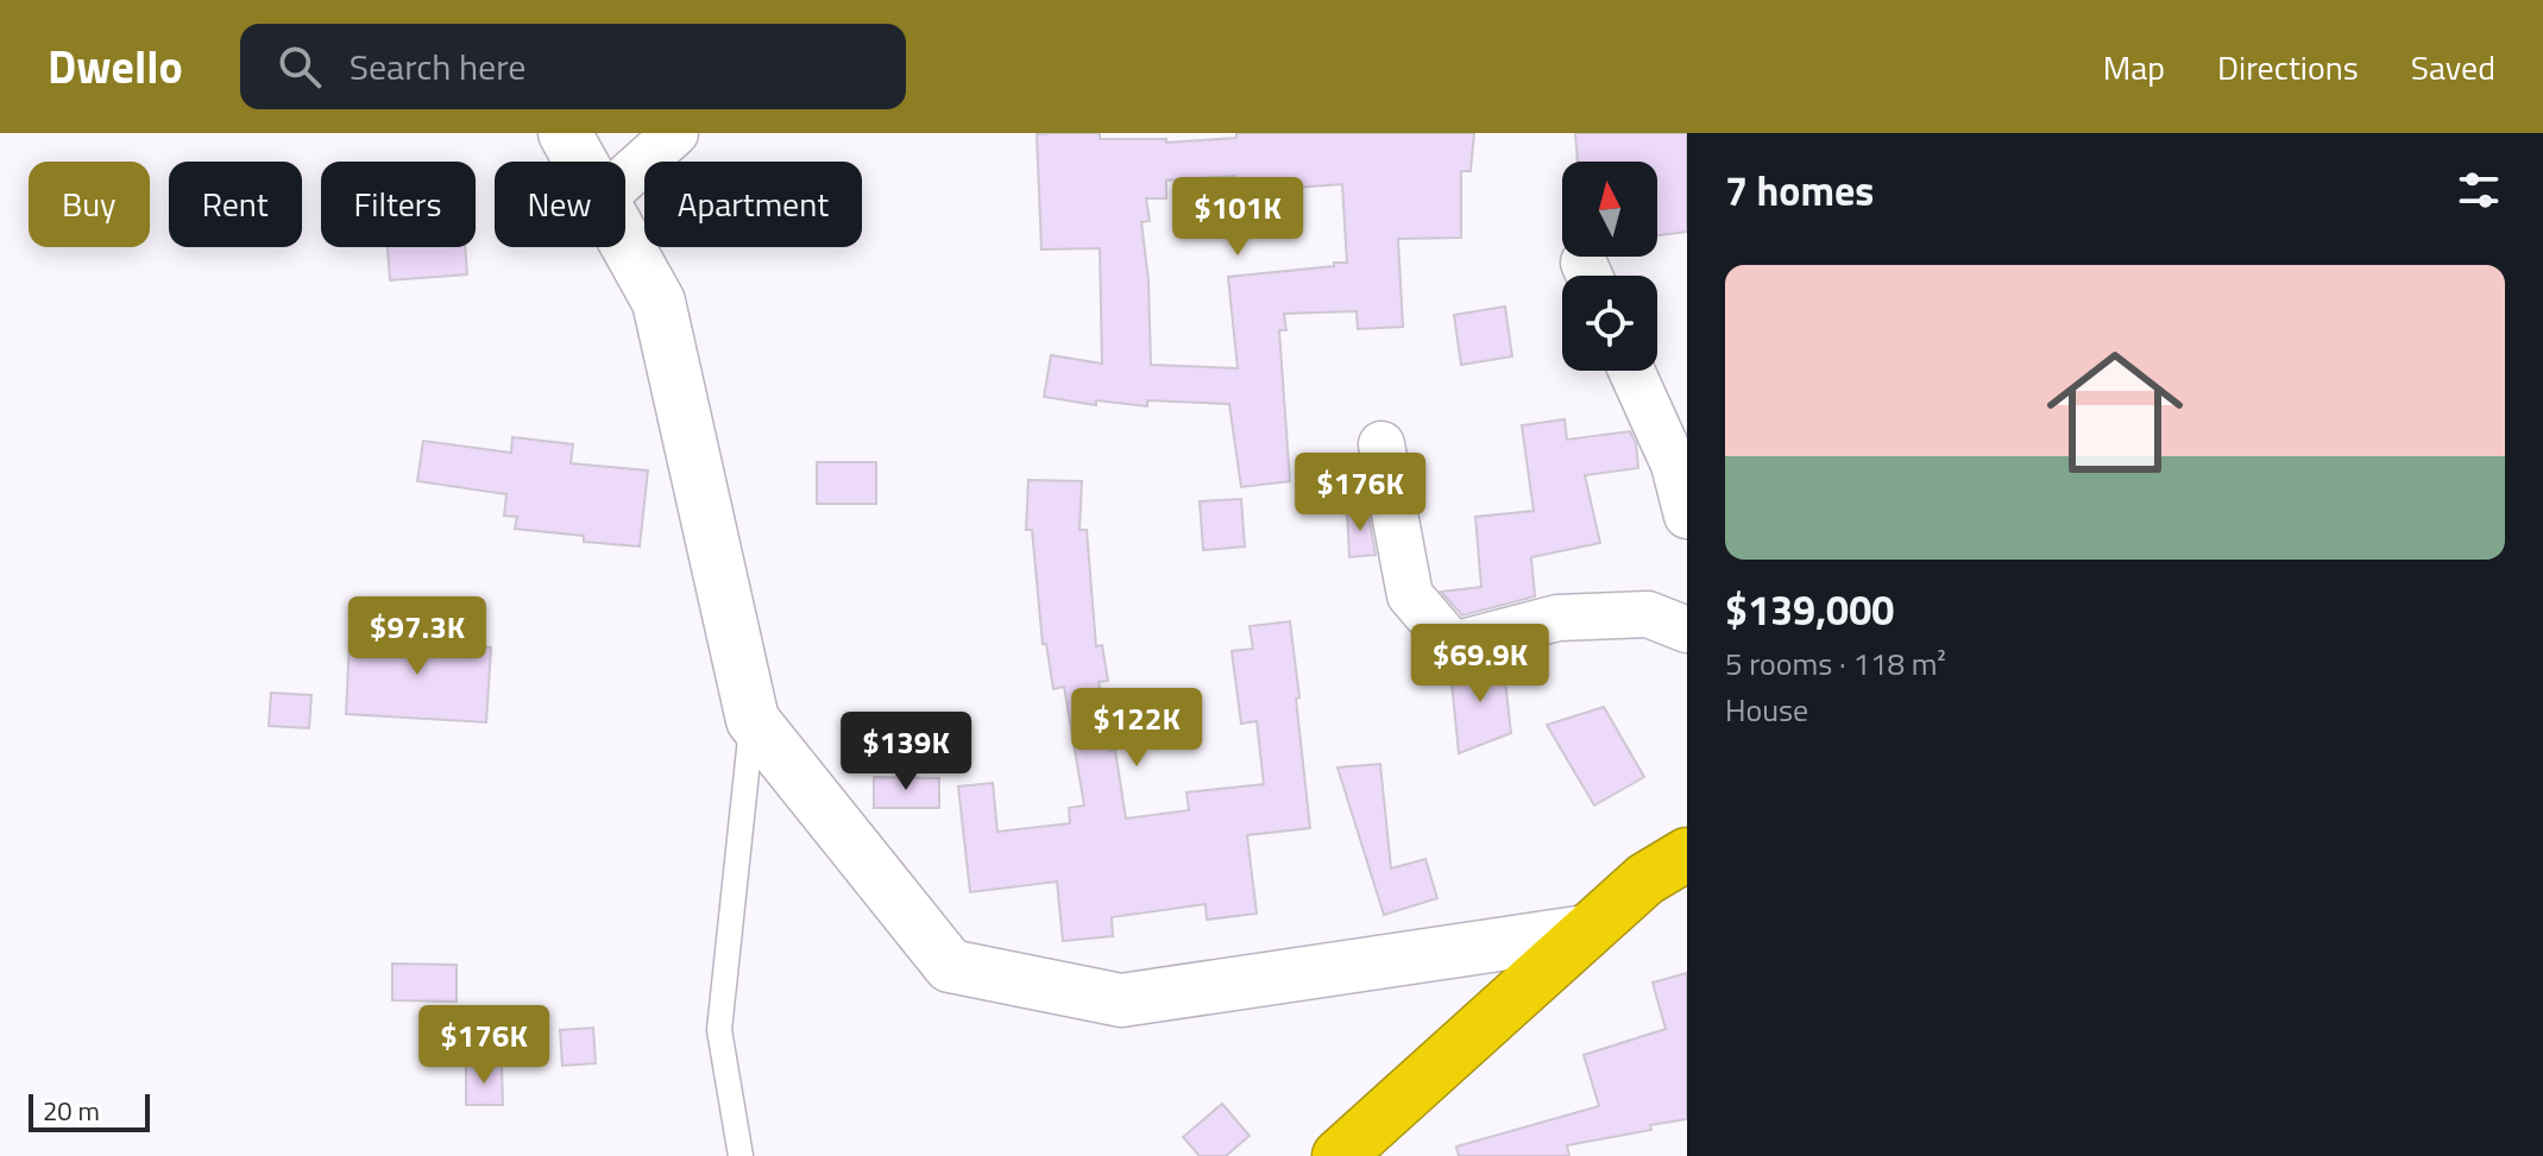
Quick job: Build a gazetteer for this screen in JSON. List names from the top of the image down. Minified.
{"scale_bar":"20 m","north":"top","page":{"header":"Dwello","search":"Search here","nav":["Map","Directions","Saved"],"heading":"7 homes","chip":["Buy","Rent","Filters","New","Apartment"],"price":["$101K","$176K","$97.3K","$69.9K","$122K","$139K","$176K"],"list":[{"name":"$139,000","note":"5 rooms · 118 m² · House"}],"scale":"20 m"}}
